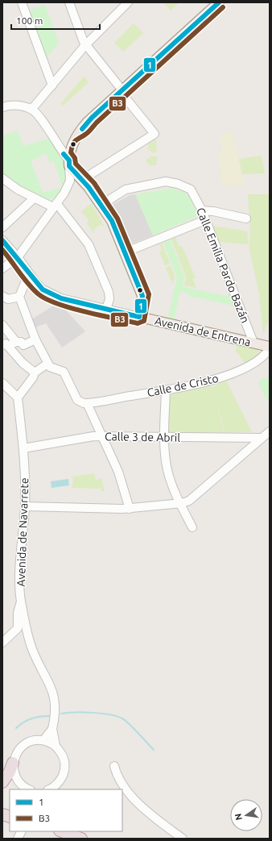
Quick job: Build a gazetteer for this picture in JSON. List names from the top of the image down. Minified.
{"streets":{"main road":["Avenida de Entrena"],"street":["Calle Emilia Pardo Bazán","Calle de Cristo","Calle 3 de Abril","Avenida de Navarrete"]},"crossings":[["Calle Emilia Pardo Bazán","Avenida de Entrena"],["Avenida de Entrena","Calle de Cristo"],["Calle 3 de Abril","Avenida de Navarrete"]],"lines":["transit line 1","transit line B3"],"legend":["1","B3"],"scale_bar":"100 m","north":"left"}
